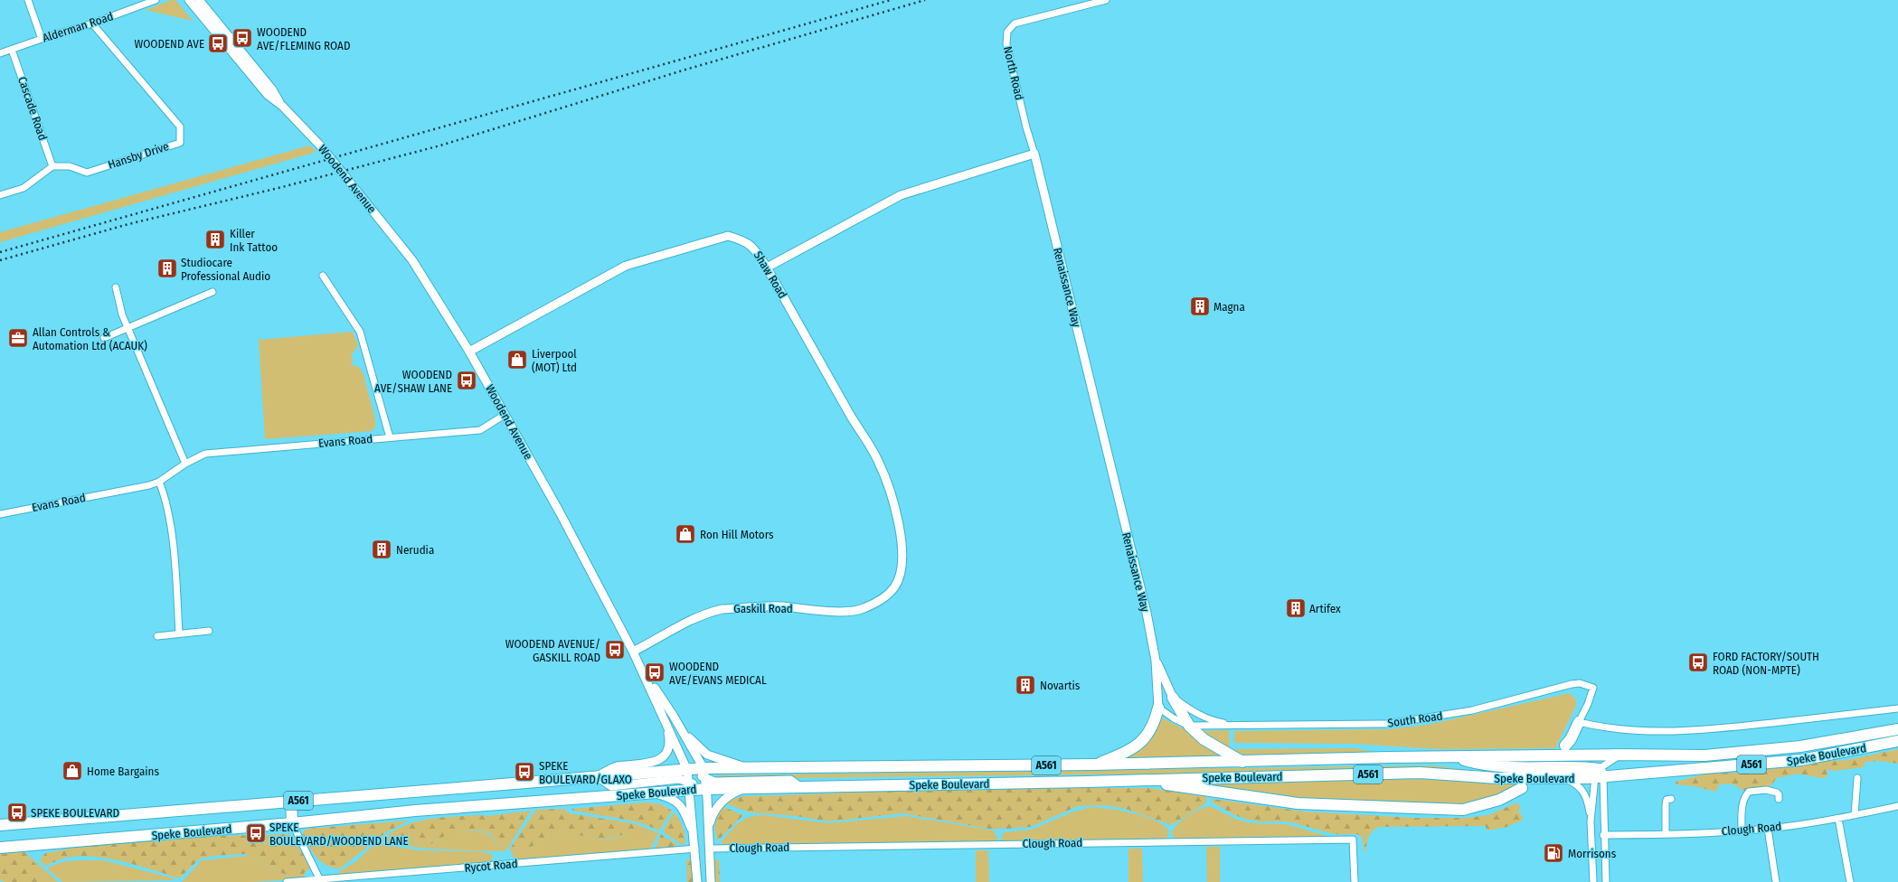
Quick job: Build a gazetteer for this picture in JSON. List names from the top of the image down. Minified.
{"streets":{"highway":["Speke Boulevard","A561"],"street":["Alderman Road","North Road","Cascade Road","Hansby Drive","Woodend Avenue","Shaw Road","Renaissance Way","Evans Road","Gaskill Road","South Road","Clough Road","Rycot Road"]},"crossings":[["Alderman Road","Cascade Road"],["Alderman Road","Hansby Drive"],["North Road","Renaissance Way"],["Cascade Road","Hansby Drive"],["Woodend Avenue","Shaw Road"],["Woodend Avenue","Evans Road"],["Woodend Avenue","Gaskill Road"],["Woodend Avenue","Speke Boulevard"],["Woodend Avenue","A561"],["Woodend Avenue","Rycot Road"],["Shaw Road","Gaskill Road"],["Renaissance Way","South Road"],["Speke Boulevard","A561"]],"places":{"bus stop":["WOODEND AVE/FLEMING ROAD","WOODEND AVE","WOODEND AVE/SHAW LANE","WOODEND AVENUE/ GASKILL ROAD","FORD FACTORY/SOUTH ROAD (NON-MPTE)","WOODEND AVE/EVANS MEDICAL","SPEKE BOULEVARD/GLAXO","SPEKE BOULEVARD","SPEKE BOULEVARD/WOODEND LANE"],"building":["Killer Ink Tattoo","Studiocare Professional Audio","Magna","Nerudia","Artifex","Novartis"],"office":["Allan Controls & Automation Ltd (ACAUK)"],"shop":["Liverpool (MOT) Ltd","Ron Hill Motors","Home Bargains"],"fuel station":["Morrisons"]}}
